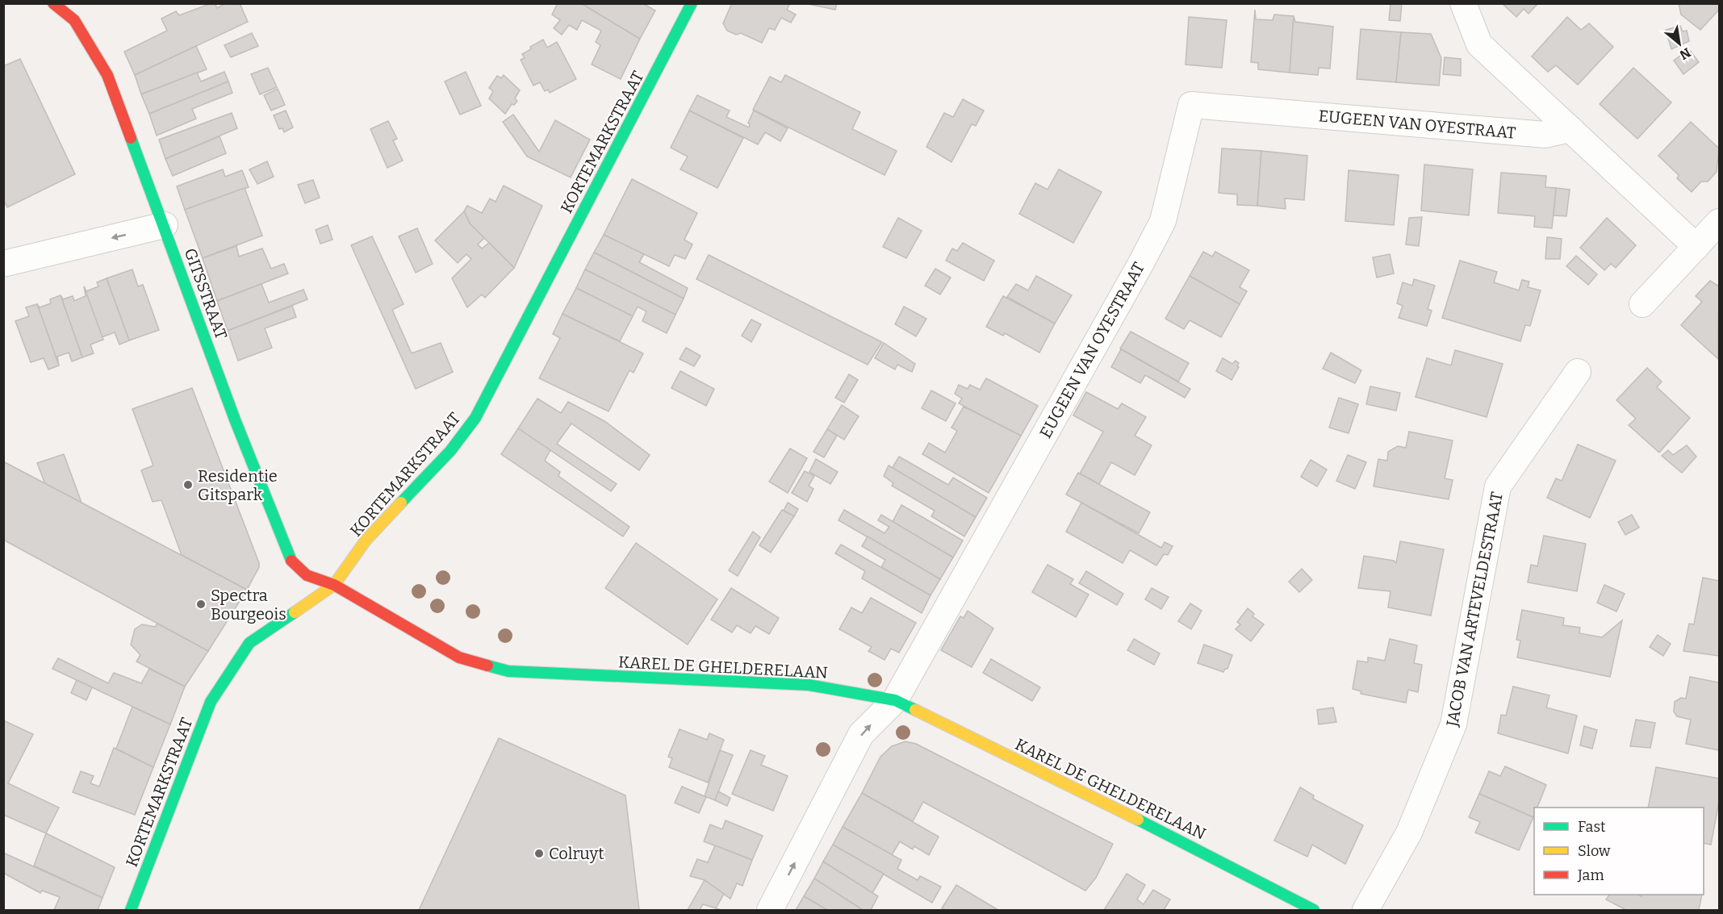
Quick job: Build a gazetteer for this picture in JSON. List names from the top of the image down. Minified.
{"streets":{"street":["EUGEEN VAN OYESTRAAT","KORTEMARKSTRAAT","GITSSTRAAT","JACOB VAN ARTEVELDESTRAAT","KAREL DE GHELDERELAAN"]},"crossings":[["EUGEEN VAN OYESTRAAT","KAREL DE GHELDERELAAN"],["KORTEMARKSTRAAT","GITSSTRAAT"],["KORTEMARKSTRAAT","KAREL DE GHELDERELAAN"],["GITSSTRAAT","KAREL DE GHELDERELAAN"]],"places":["Residentie Gitspark","Spectra Bourgeois","Colruyt"],"legend":["Fast","Slow","Jam"],"north":"bottom right"}
